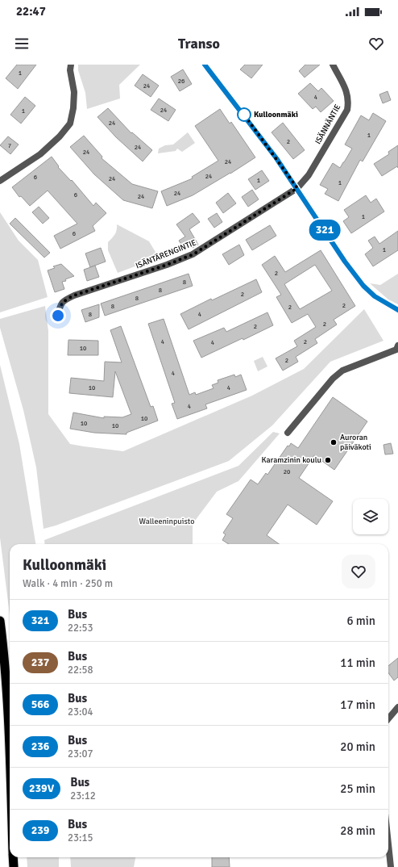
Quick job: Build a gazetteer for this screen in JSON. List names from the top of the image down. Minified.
{"streets":{"street":["ISÄNNÄNTIE","ISÄNTÄRENGINTIE"]},"crossings":[["ISÄNNÄNTIE","ISÄNTÄRENGINTIE"]],"parks":["Walleeninpuisto"],"places":["Kulloonmäki","Auroran päiväkoti","Karamzinin koulu"],"lines":["bus line 321"],"house_numbers":["1","26","24","4","24","1","24","1","2","7","24","24","24","24","6","24","1","1","24","6","24","1","6","1","2","8","8","2","8","2","8","2","8","4","2","2","4","2","4","10","2","4","10","4","4","10","10","10","20"],"page":{"status":"22:47","header":"Transo","on_map":"321","heading":["Kulloonmäki","Walk · 4 min · 250 m"],"list":[{"mark":"321","name":"Bus","note":"22:53","value":"6 min"},{"mark":"237","name":"Bus","note":"22:58","value":"11 min"},{"mark":"566","name":"Bus","note":"23:04","value":"17 min"},{"mark":"236","name":"Bus","note":"23:07","value":"20 min"},{"mark":"239V","name":"Bus","note":"23:12","value":"25 min"},{"mark":"239","name":"Bus","note":"23:15","value":"28 min"}]}}
